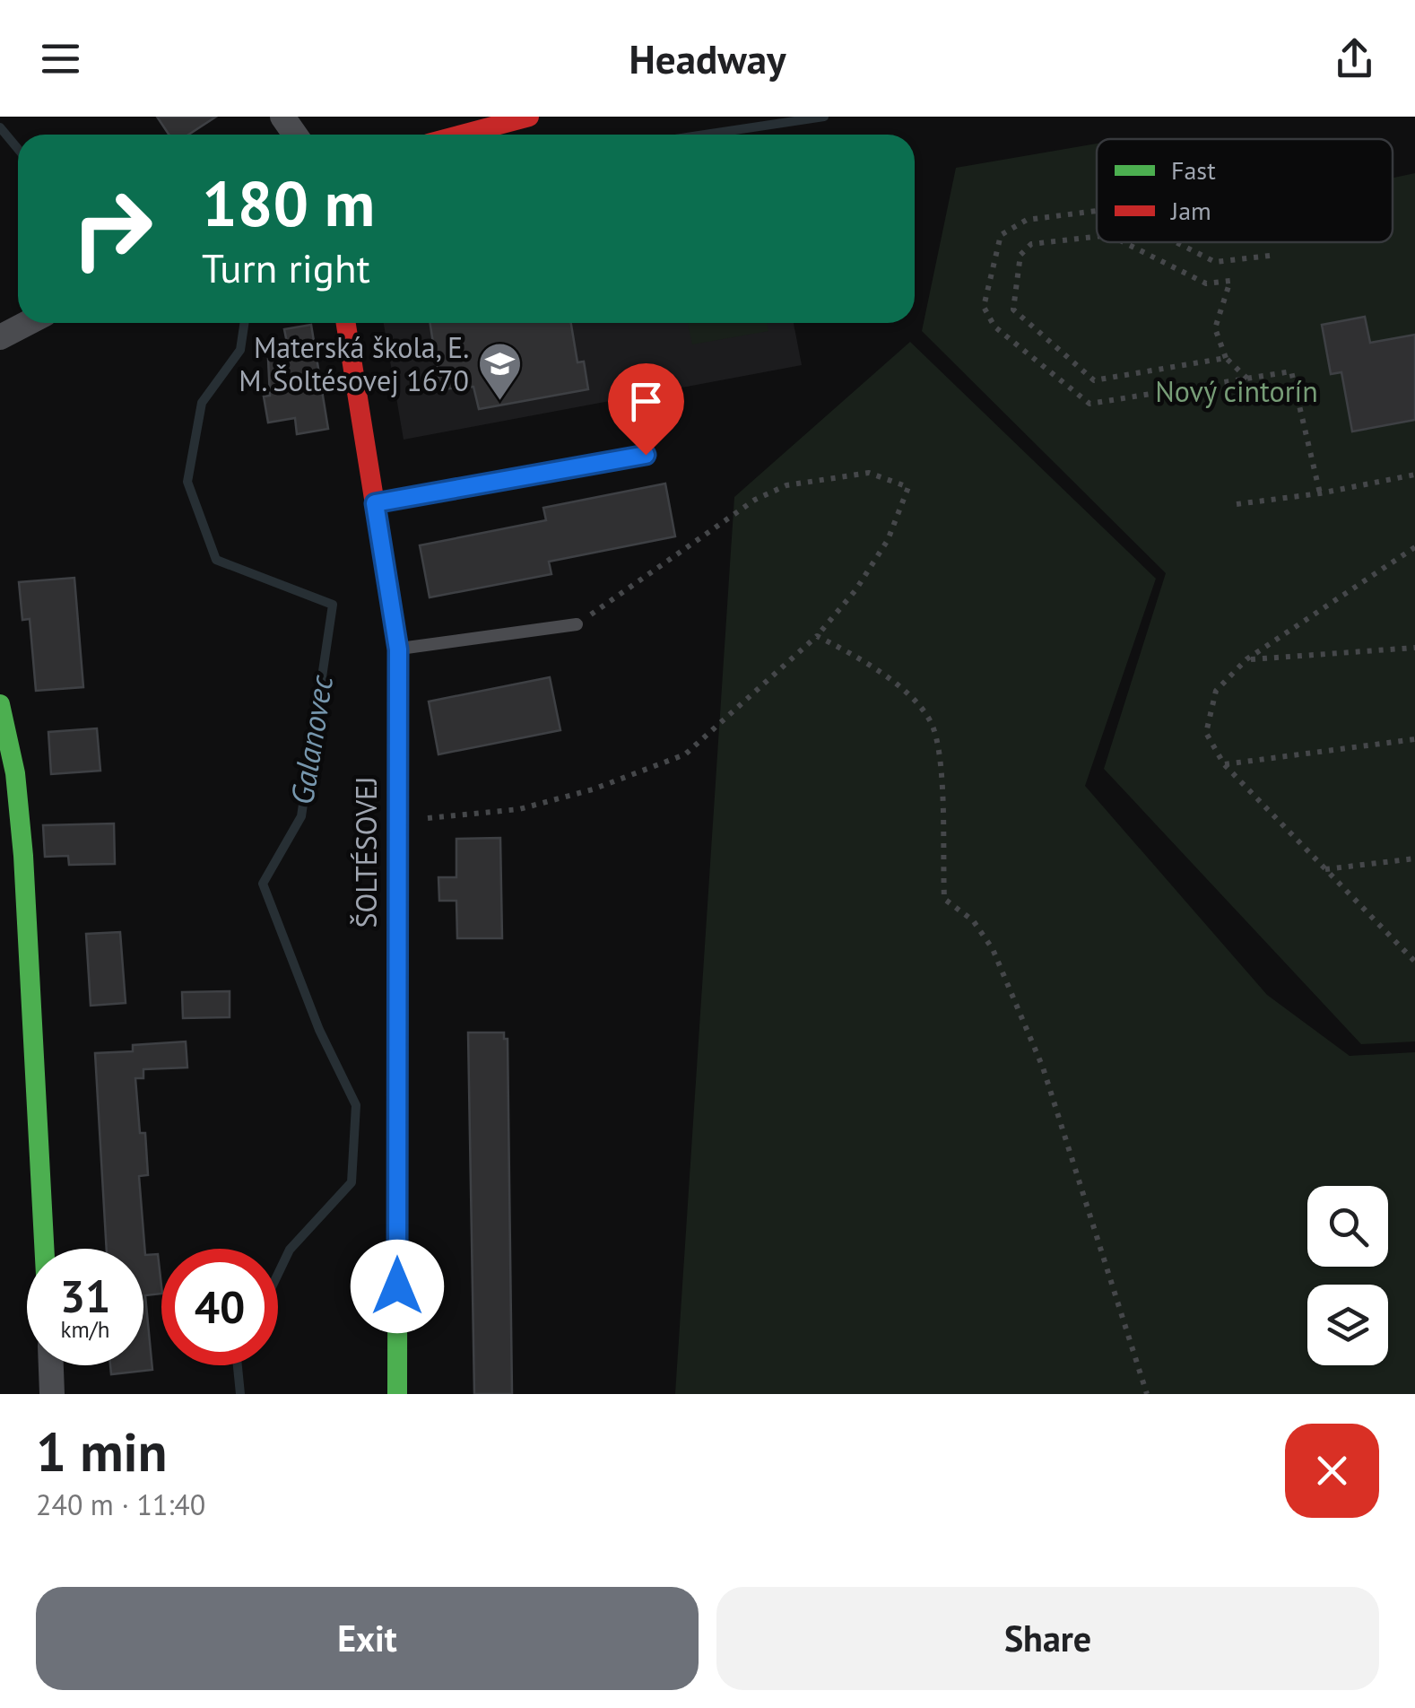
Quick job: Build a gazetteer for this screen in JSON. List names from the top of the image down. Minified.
{"streets":{"street":["ŠOLTÉSOVEJ"]},"water":["Galanovec"],"parks":["Nový cintorín"],"places":{"school or university":["Materská škola, E. M. Šoltésovej 1670"]},"legend":["Fast","Jam"],"page":{"header":"Headway","turn":["180 m","Turn right"],"speed":"31 km/h","limit":"40","heading":["1 min","240 m · 11:40"],"buttons":["Exit","Share"]}}
